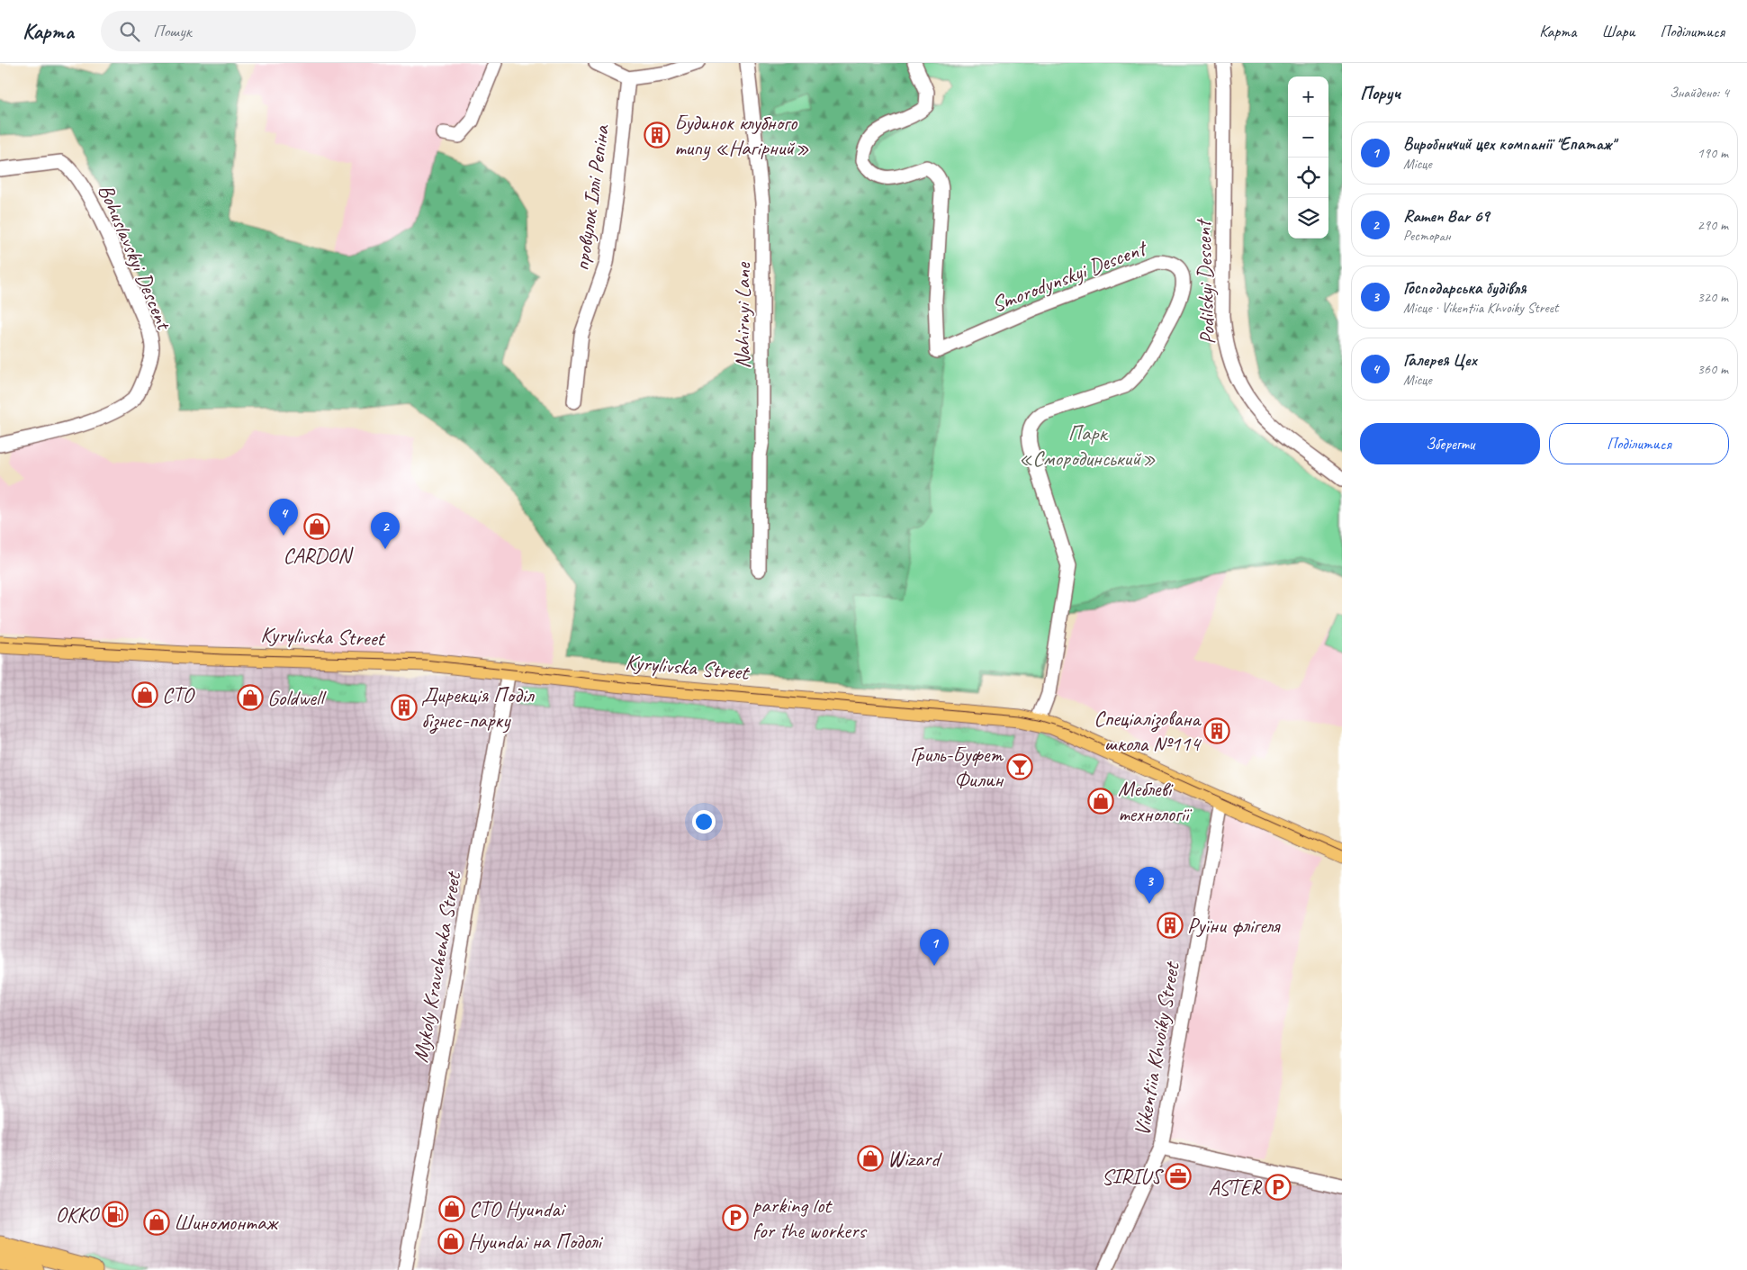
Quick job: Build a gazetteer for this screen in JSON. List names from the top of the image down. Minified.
{"streets":{"main road":["Kyrylivska Street"],"street":["провулок Іллі Рєпіна","Bohuslavskyi Descent","Smorodynskyi Descent","Podilskyi Descent","Nahirnyi Lane","Mykoly Kravchenka Street","Vikentiia Khvoiky Street"]},"crossings":[["Smorodynskyi Descent","Kyrylivska Street"],["Kyrylivska Street","Mykoly Kravchenka Street"],["Kyrylivska Street","Vikentiia Khvoiky Street"]],"parks":["Парк «Смородинський»"],"places":{"building":["Будинок клубного типу «Нагірний»","Дирекція Поділ бізнес-парку","Спеціалізована школа №114","Руїни флігеля"],"shop":["CARDON","СТО","Goldwell","Меблеві технології","Wizard","СТО Hyundai","Шиномонтаж","Hyundai на Подолі"],"bar":["Гриль-Буфет Филин"],"office":["SIRIUS"],"parking":["ASTER","parking lot for the workers"],"fuel station":["OKKO"]},"page":{"header":"Карта","search":"Пошук","nav":["Карта","Шари","Поділитися"],"heading":["Поруч","Знайдено: 4"],"map_buttons":["+","−"],"list":[{"mark":"1","name":"Виробничий цех компанії \"Епатаж\"","note":"Місце","value":"190 m"},{"mark":"2","name":"Ramen Bar 69","note":"Ресторан","value":"290 m"},{"mark":"3","name":"Господарська будівля","note":"Місце · Vikentiia Khvoiky Street","value":"320 m"},{"mark":"4","name":"Галерея Цех","note":"Місце","value":"360 m"}],"buttons":["Зберегти","Поділитися"],"pins":["4","2","3","1"]}}
